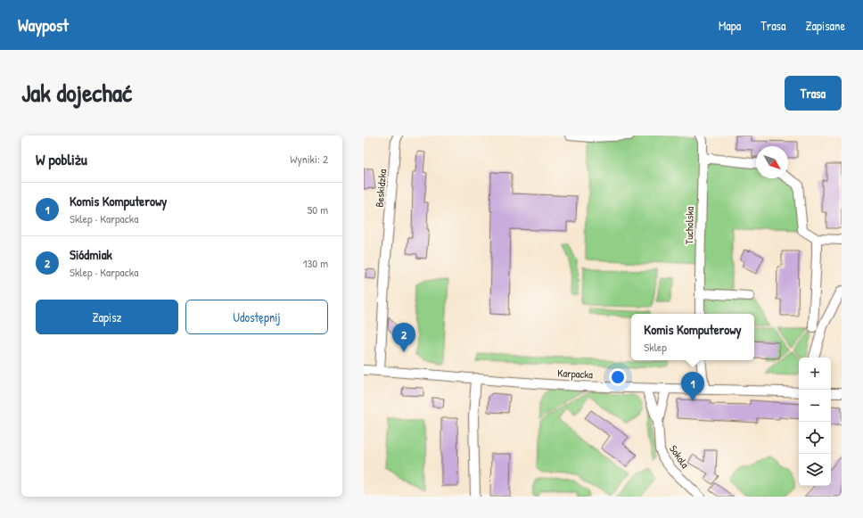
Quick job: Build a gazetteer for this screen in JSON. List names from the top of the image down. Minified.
{"streets":{"street":["Beskidzka","Tucholska","Karpacka","Sokola"]},"crossings":[["Beskidzka","Karpacka"],["Karpacka","Sokola"]],"north":"bottom right","page":{"header":"Waypost","nav":["Mapa","Trasa","Zapisane"],"title":"Jak dojechać","buttons":["Trasa",["Zapisz","Udostępnij"]],"heading":["W pobliżu","Wyniki: 2"],"list":[{"mark":"1","name":"Komis Komputerowy","note":"Sklep · Karpacka","value":"50 m"},{"mark":"2","name":"Siódmiak","note":"Sklep · Karpacka","value":"130 m"}],"popup":["Komis Komputerowy","Sklep"],"pins":["2","1"],"map_buttons":["+","−"]}}
